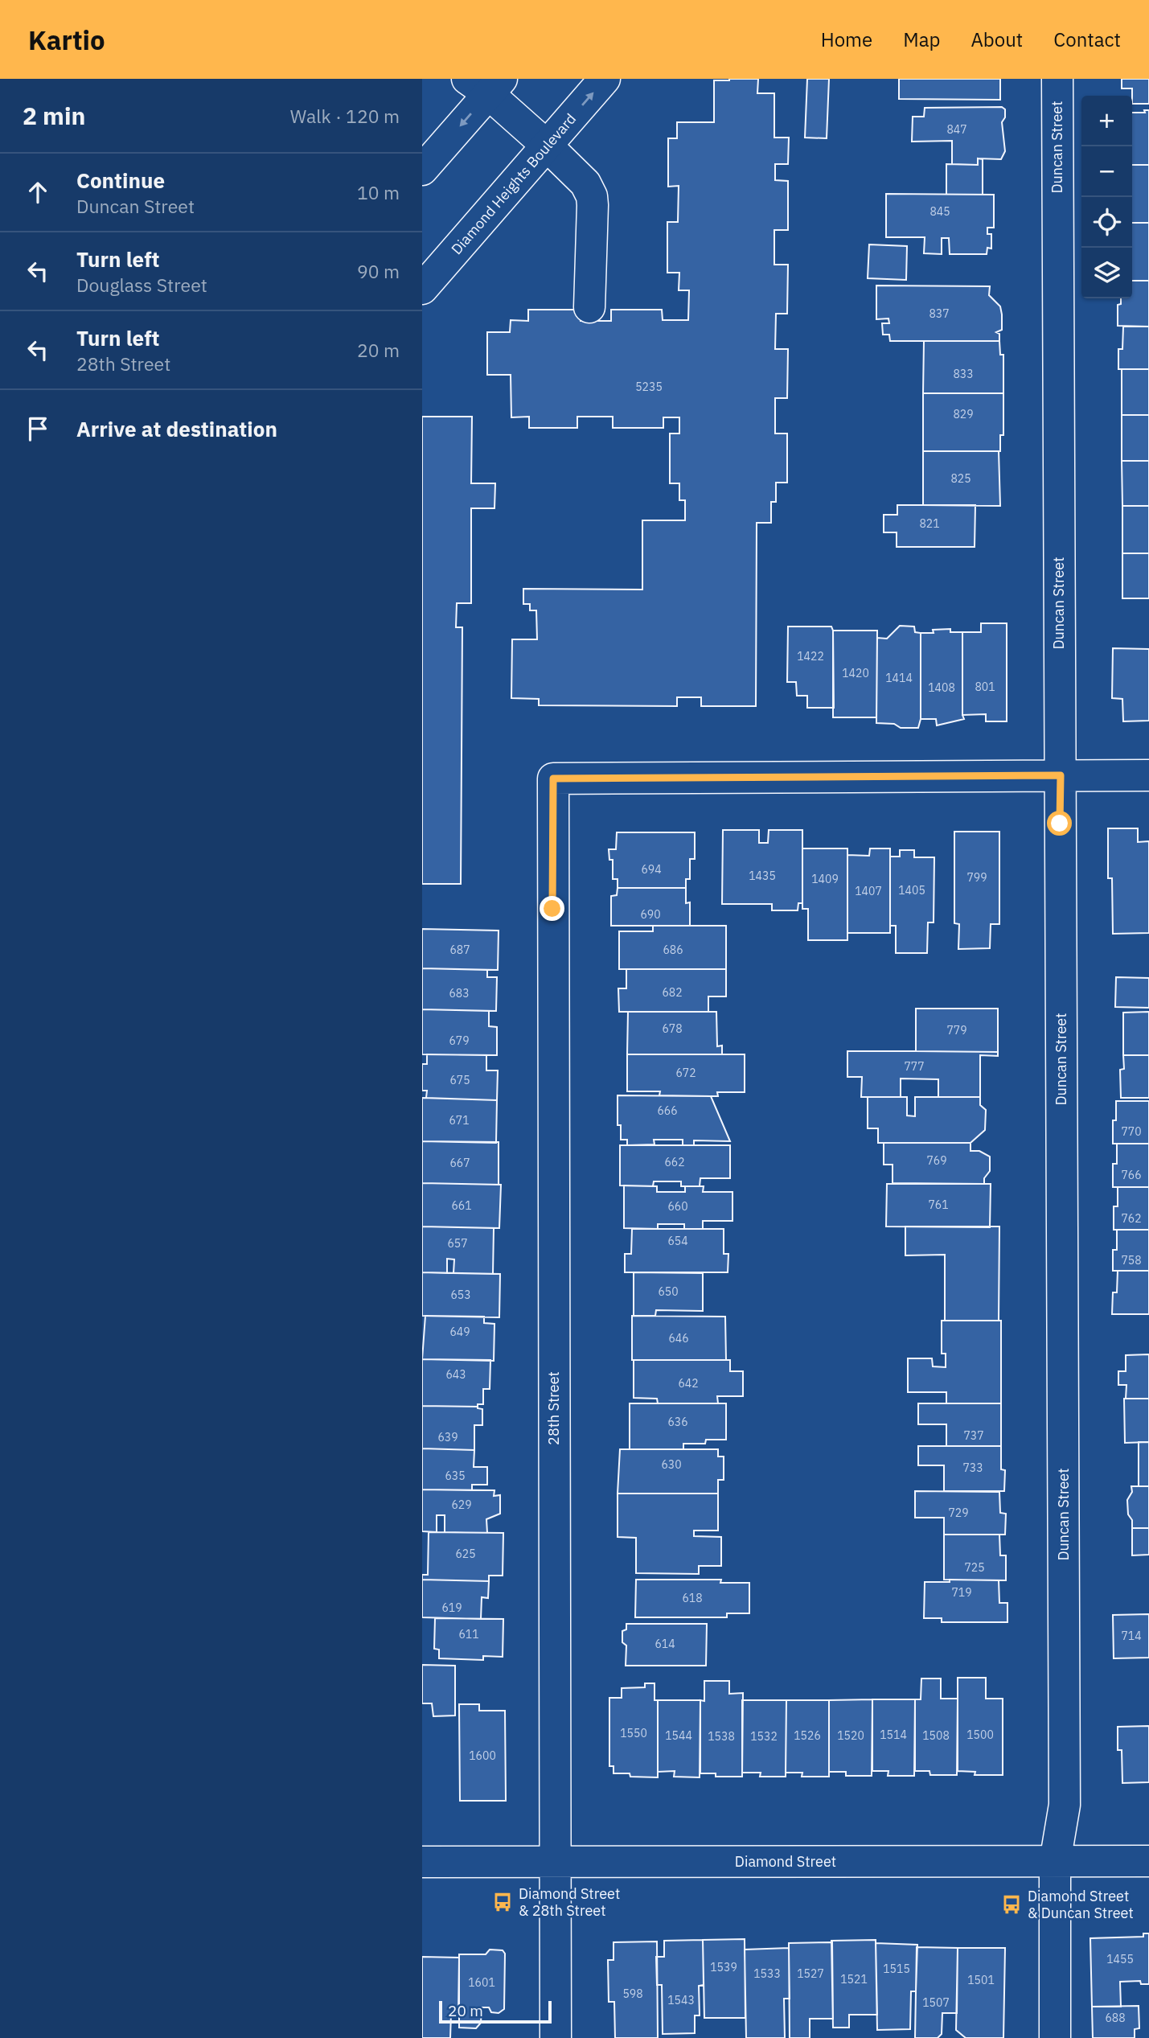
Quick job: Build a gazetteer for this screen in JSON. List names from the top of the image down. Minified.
{"streets":{"street":["Duncan Street","Diamond Heights Boulevard","28th Street","Diamond Street"]},"crossings":[["Duncan Street","28th Street"],["Duncan Street","Diamond Street"],["28th Street","Diamond Street"]],"places":{"bus stop":["Diamond Street & 28th Street","Diamond Street & Duncan Street"]},"house_numbers":["847","845","837","833","5235","829","825","821","1422","1420","1414","801","1408","694","1435","799","1409","1405","1407","690","687","686","682","683","678","779","679","777","672","675","666","671","770","769","662","667","766","761","661","660","762","654","657","758","650","653","649","646","643","642","636","737","639","630","733","635","629","729","625","725","719","618","619","611","714","614","1550","1514","1500","1544","1526","1520","1508","1538","1532","1600","1455","1539","1515","1533","1527","1521","1501","1601","598","1543","1507","688"],"scale_bar":"20 m","page":{"header":"Kartio","nav":["Home","Map","About","Contact"],"heading":["2 min","Walk · 120 m"],"map_buttons":["+","−"],"list":[["Continue","Duncan Street","10 m"],["Turn left","Douglass Street","90 m"],["Turn left","28th Street","20 m"],"Arrive at destination"],"scale":"20 m"}}
